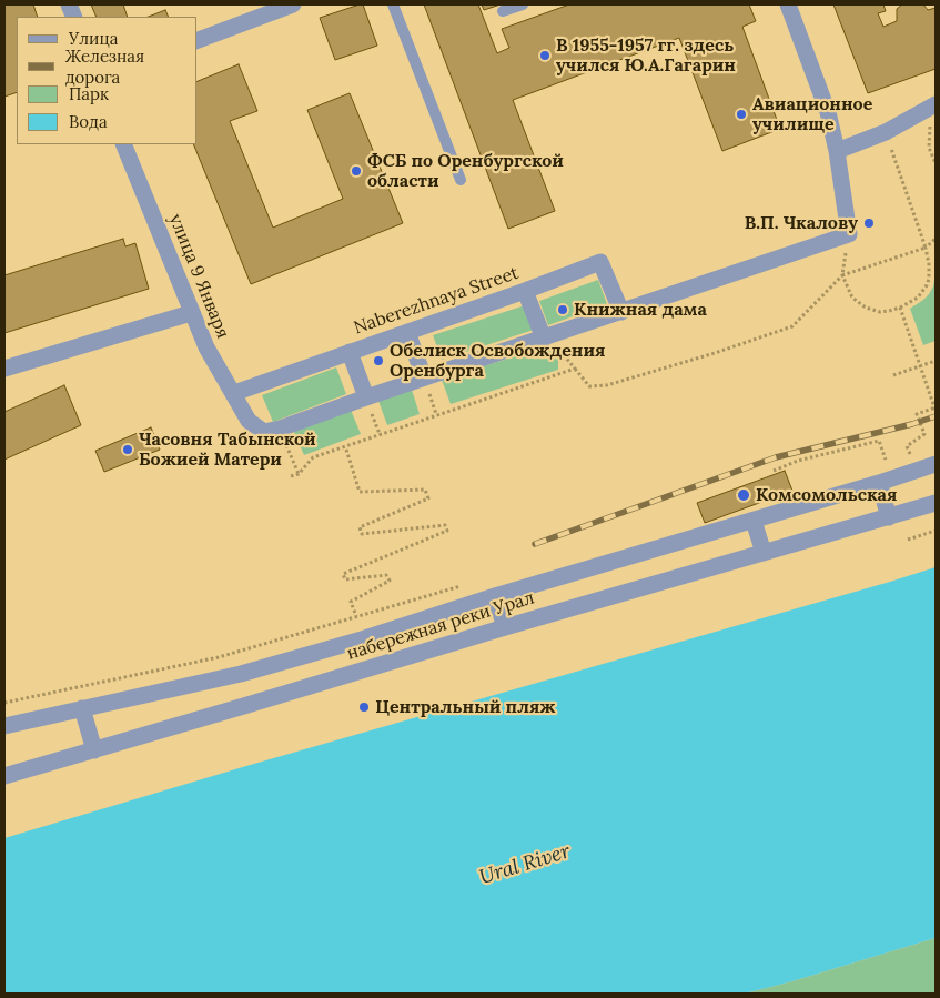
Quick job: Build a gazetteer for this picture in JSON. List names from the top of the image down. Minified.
{"streets":{"street":["улица 9 Января","Naberezhnaya Street","набережная реки Урал"]},"crossings":[["улица 9 Января","Naberezhnaya Street"]],"water":["Ural River"],"places":["В 1955-1957 гг. здесь учился Ю.А.Гагарин","Авиационное училище","ФСБ по Оренбургской области","В.П. Чкалову","Книжная дама","Обелиск Освобождения Оренбурга","Часовня Табынской Божией Матери","Комсомольская","Центральный пляж"],"legend":["Улица","Железная дорога","Парк","Вода"]}
